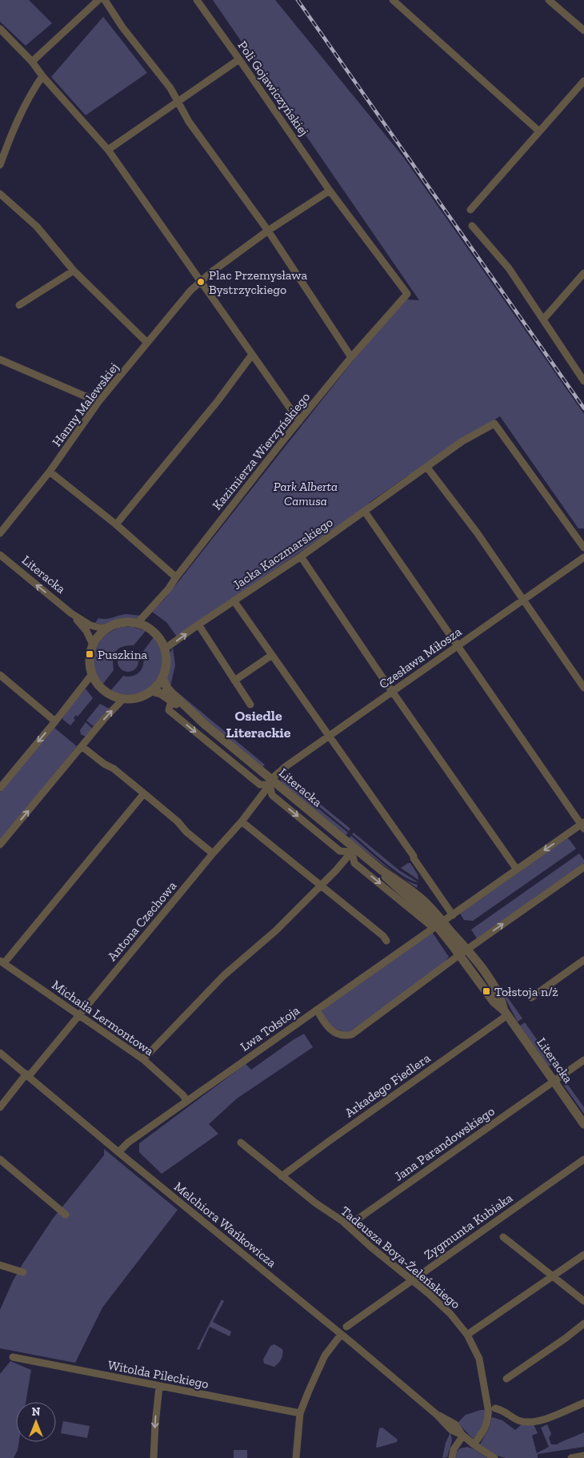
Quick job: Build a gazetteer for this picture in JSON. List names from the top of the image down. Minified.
{"streets":{"street":["Poli Gojawiczyńskiej","Hanny Malewskiej","Kazimierza Wierzyńskiego","Jacka Kaczmarskiego","Literacka","Czesława Miłosza","Antona Czechowa","Michaiła Lermontowa","Lwa Tołstoja","Arkadego Fiedlera","Jana Parandowskiego","Melchiora Wańkowicza","Zygmunta Kubiaka","Tadeusza Boya-Żeleńskiego","Witolda Pileckiego"]},"crossings":[["Poli Gojawiczyńskiej","Kazimierza Wierzyńskiego"],["Kazimierza Wierzyńskiego","Jacka Kaczmarskiego"],["Kazimierza Wierzyńskiego","Literacka"],["Jacka Kaczmarskiego","Literacka"],["Literacka","Czesława Miłosza"],["Literacka","Antona Czechowa"],["Literacka","Lwa Tołstoja"],["Literacka","Arkadego Fiedlera"],["Literacka","Jana Parandowskiego"],["Czesława Miłosza","Antona Czechowa"],["Antona Czechowa","Michaiła Lermontowa"],["Antona Czechowa","Melchiora Wańkowicza"],["Michaiła Lermontowa","Lwa Tołstoja"],["Lwa Tołstoja","Melchiora Wańkowicza"],["Arkadego Fiedlera","Tadeusza Boya-Żeleńskiego"],["Jana Parandowskiego","Tadeusza Boya-Żeleńskiego"],["Melchiora Wańkowicza","Tadeusza Boya-Żeleńskiego"],["Zygmunta Kubiaka","Tadeusza Boya-Żeleńskiego"]],"districts":["Osiedle Literackie"],"parks":["Park Alberta Camusa"],"places":{"other":["Plac Przemysława Bystrzyckiego"],"transit":["Puszkina","Tołstoja n/ż"]},"north":"top"}
